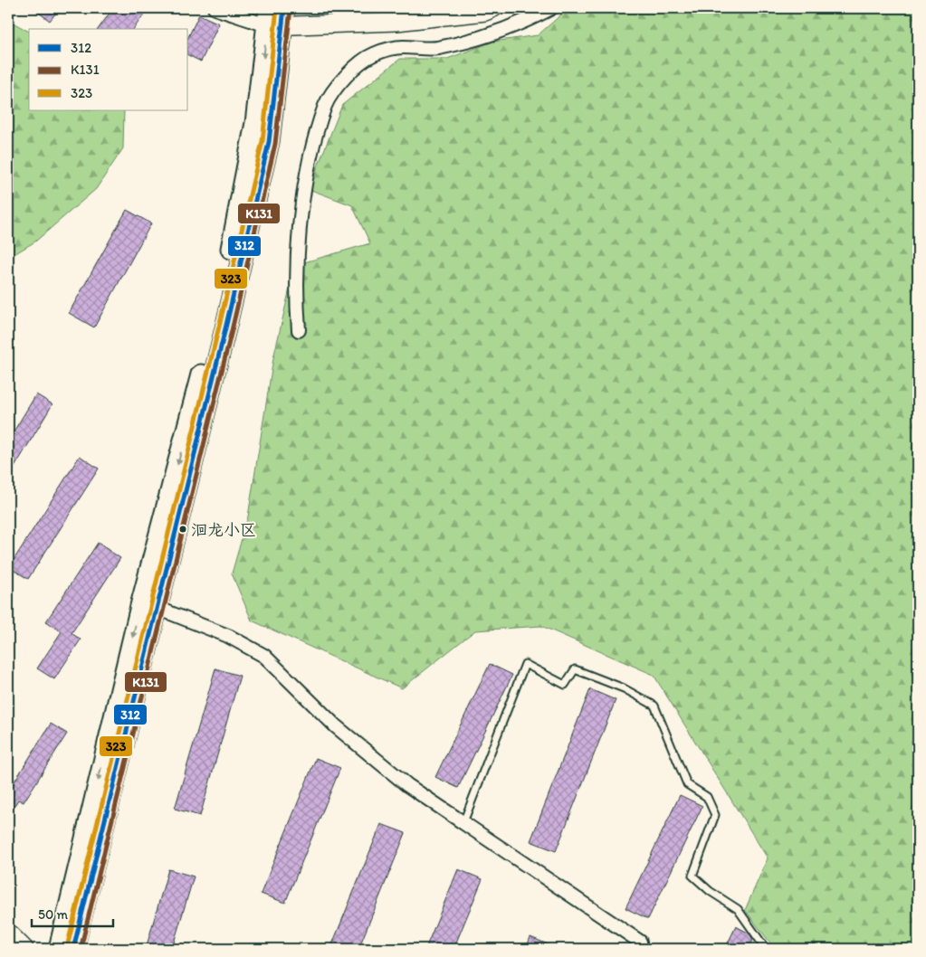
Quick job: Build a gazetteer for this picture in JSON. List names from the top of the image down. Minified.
{"places":["洄龙小区"],"lines":["transit line 312","transit line 323","transit line K131"],"legend":["312","K131","323"],"scale_bar":"50 m"}
